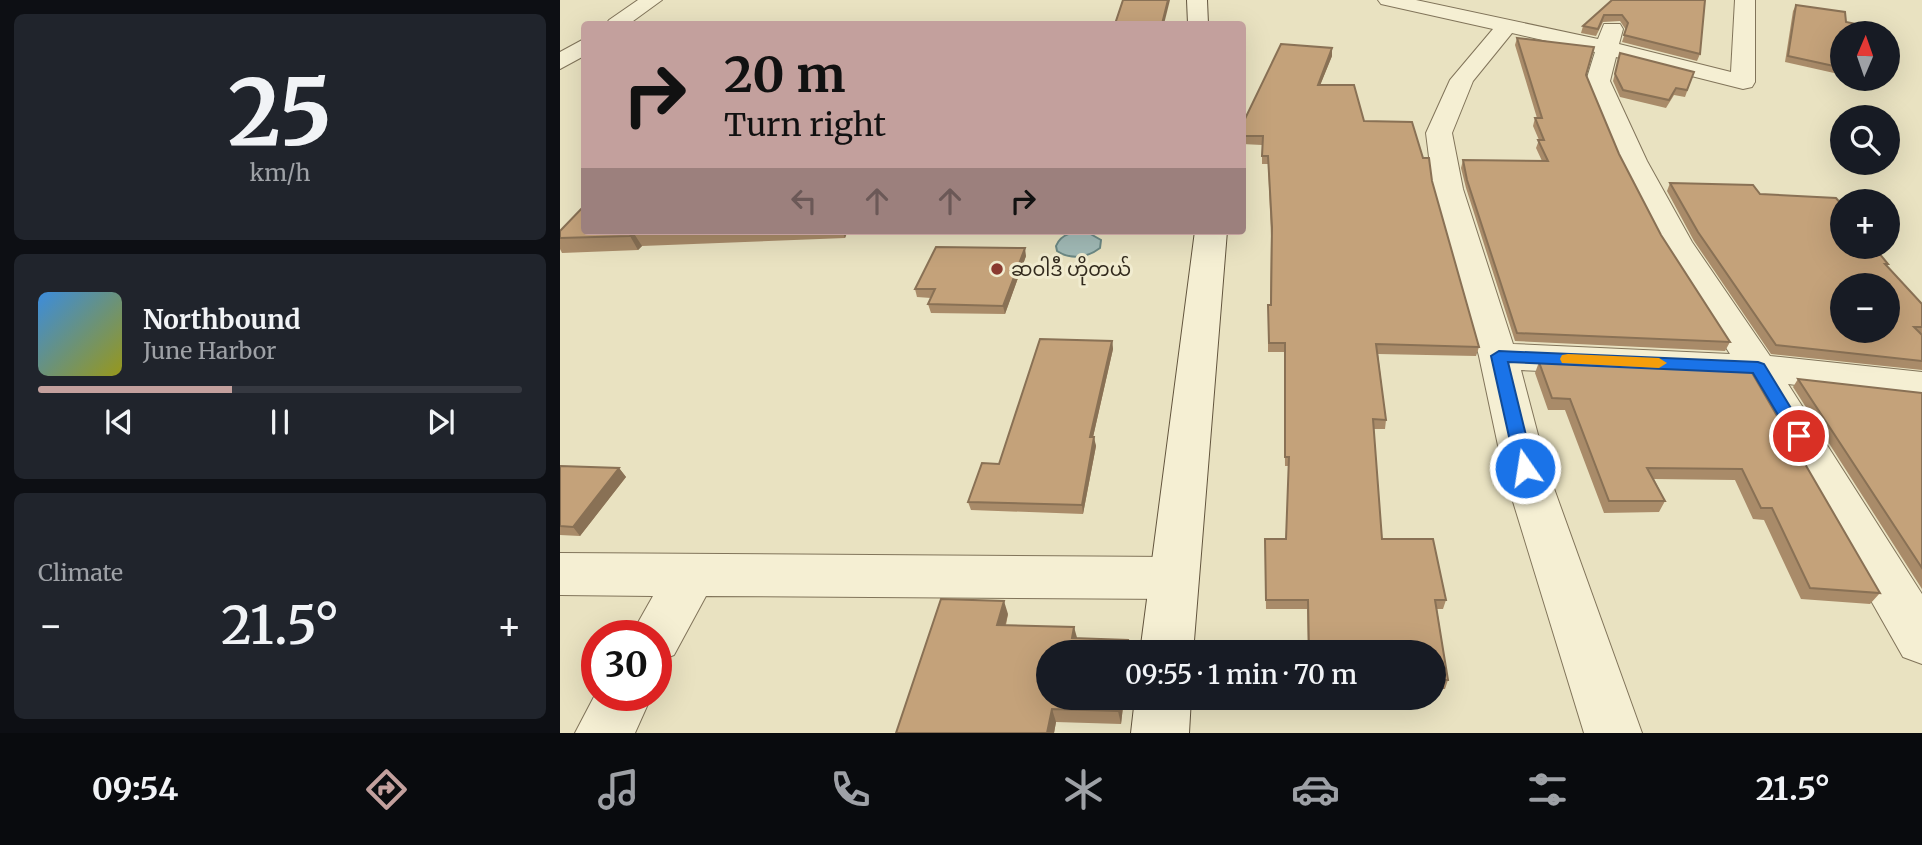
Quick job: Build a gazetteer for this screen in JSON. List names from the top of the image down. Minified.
{"places":["ဆဝါဒီ ဟိုတယ်"],"north":"top","page":{"tile":[["25","km/h"],"Climate"],"map_buttons":["+","−"],"turn":["20 m","Turn right"],"song":["Northbound","June Harbor"],"heat":["−","21.5°","+"],"limit":"30","trip":"09:55 · 1 min · 70 m","tabs":["09:54","21.5°"]}}
